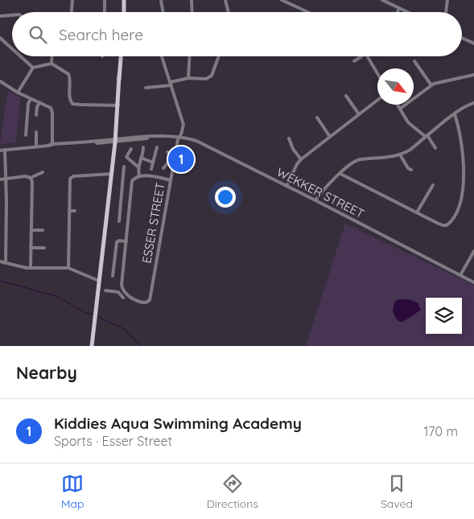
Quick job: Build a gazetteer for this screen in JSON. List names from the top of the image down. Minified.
{"streets":{"street":["WEKKER STREET","ESSER STREET"]},"crossings":[["WEKKER STREET","ESSER STREET"]],"north":"bottom right","page":{"search":"Search here","pins":"1","heading":"Nearby","list":[{"mark":"1","name":"Kiddies Aqua Swimming Academy","note":"Sports · Esser Street","value":"170 m"}],"nav":["Map","Directions","Saved"]}}
